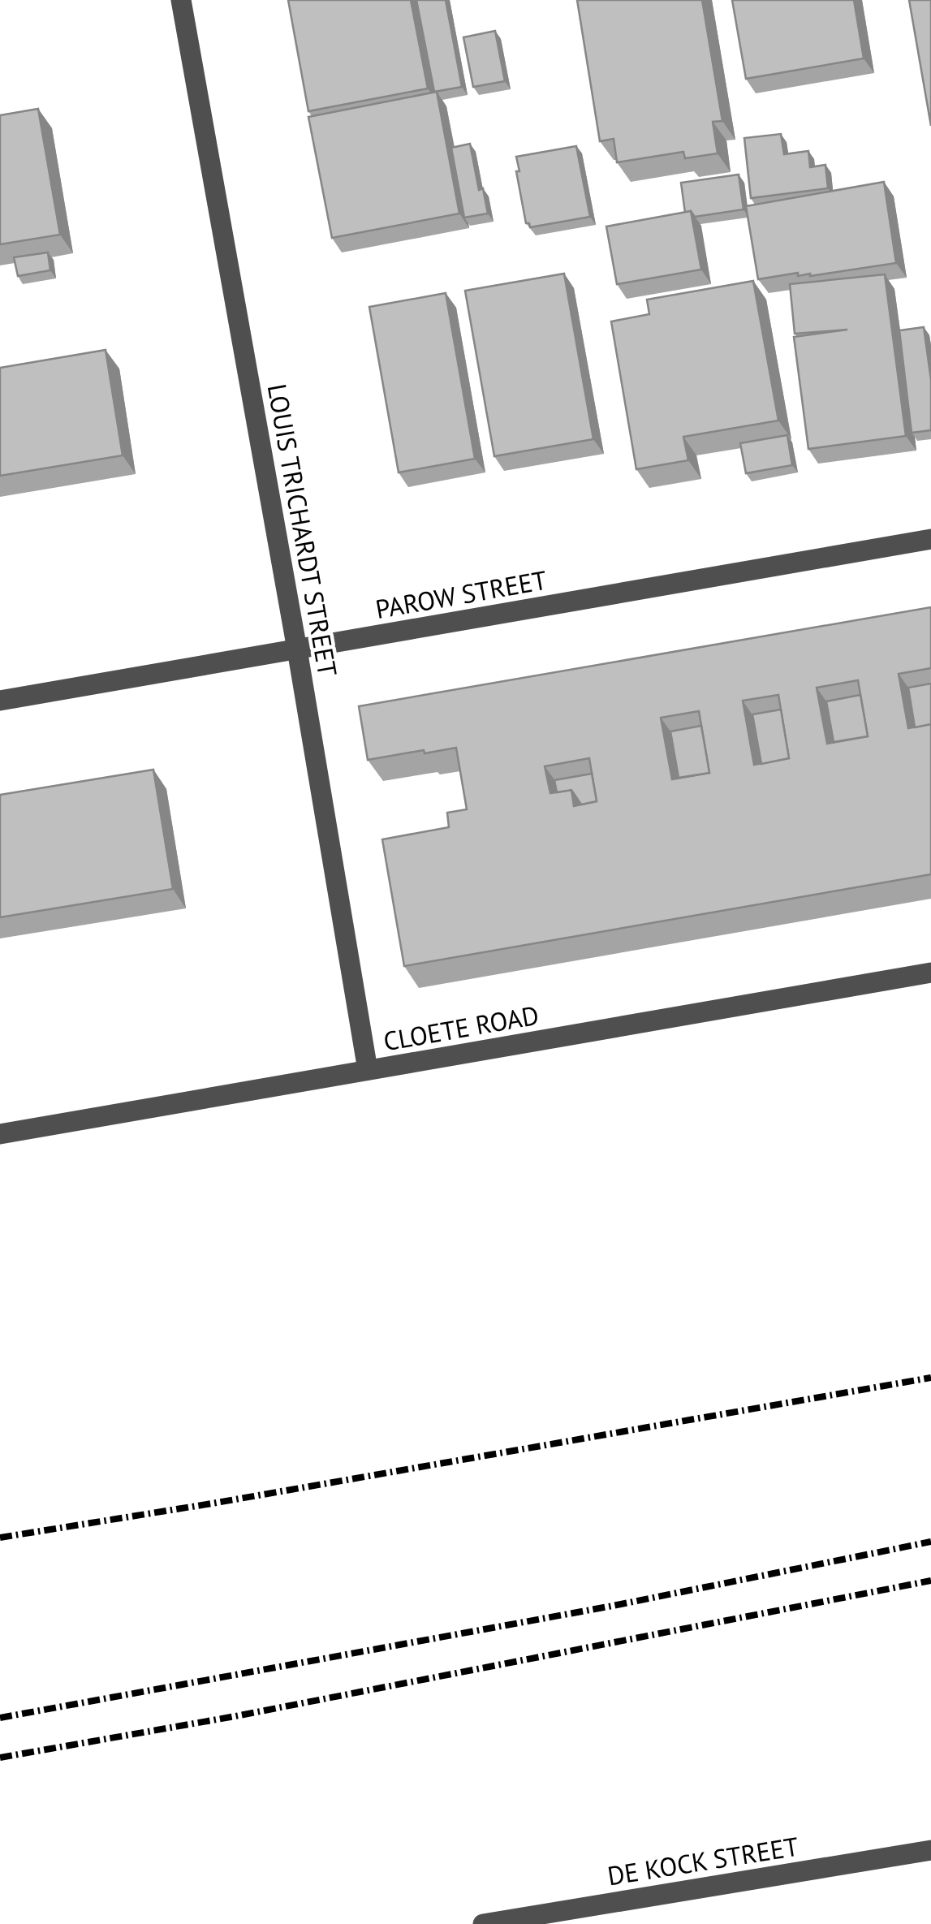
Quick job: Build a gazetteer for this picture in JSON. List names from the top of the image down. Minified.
{"streets":{"street":["LOUIS TRICHARDT STREET","PAROW STREET","CLOETE ROAD","DE KOCK STREET"]},"crossings":[["LOUIS TRICHARDT STREET","PAROW STREET"],["LOUIS TRICHARDT STREET","CLOETE ROAD"]]}
